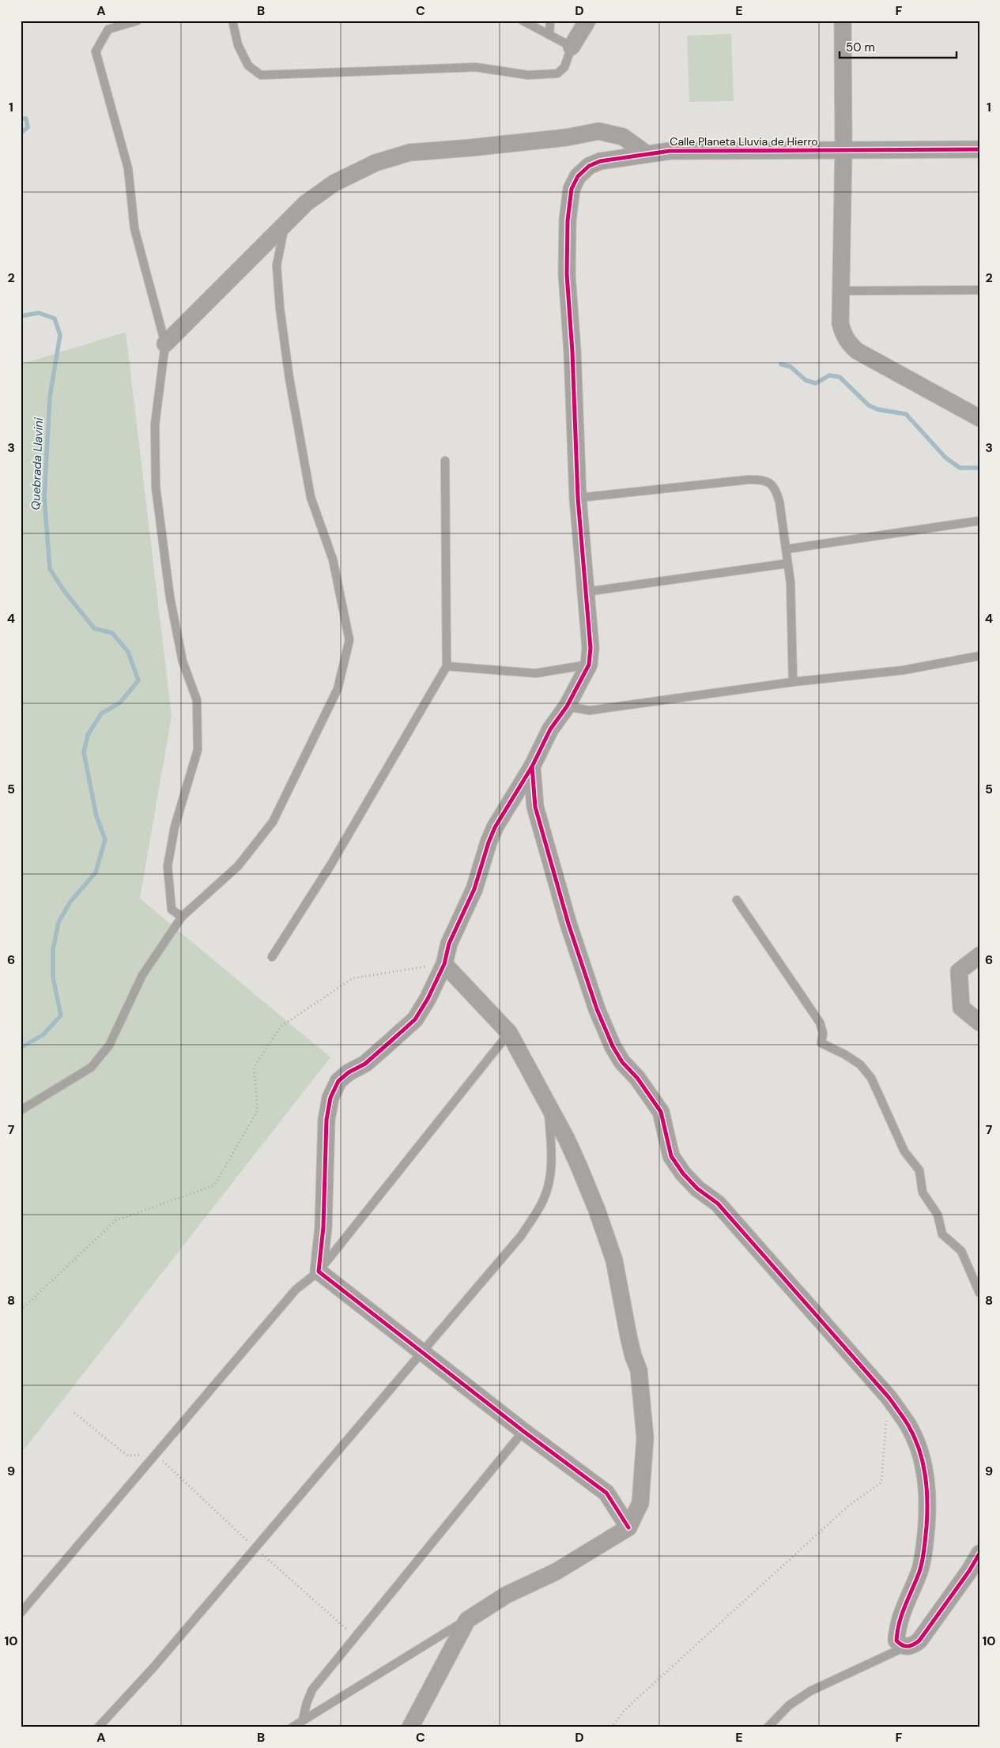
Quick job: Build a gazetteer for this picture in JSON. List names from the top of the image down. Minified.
{"streets":{"street":["Calle Planeta Lluvia de Hierro"]},"water":["Quebrada Llavini"],"scale_bar":"50 m","grid":{"columns":["A","B","C","D","E","F"],"rows":["1","2","3","4","5","6","7","8","9","10"]}}
